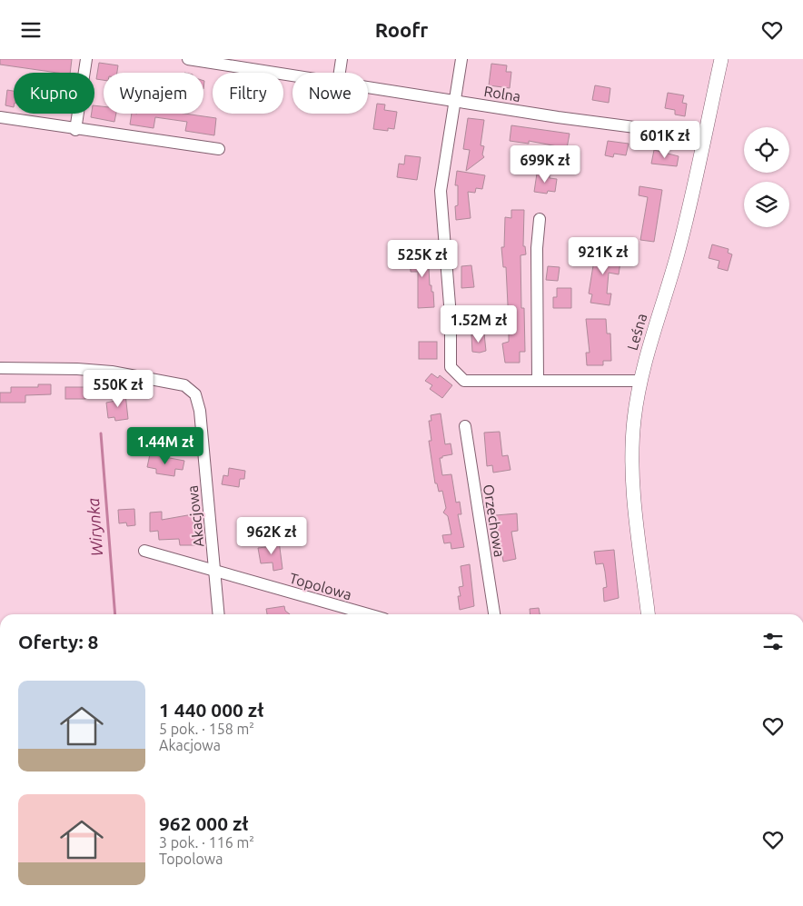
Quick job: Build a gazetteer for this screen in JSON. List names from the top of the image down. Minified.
{"streets":{"street":["Rolna","Leśna","Akacjowa","Orzechowa","Topolowa"]},"crossings":[["Rolna","Leśna"],["Akacjowa","Topolowa"]],"water":["Wirynka"],"page":{"header":"Roofr","chip":["Kupno","Wynajem","Filtry","Nowe"],"price":["601K zł","699K zł","921K zł","525K zł","1.52M zł","550K zł","1.44M zł","962K zł"],"heading":"Oferty: 8","list":[{"name":"1 440 000 zł","note":"5 pok. · 158 m² · Akacjowa"},{"name":"962 000 zł","note":"3 pok. · 116 m² · Topolowa"}]}}
